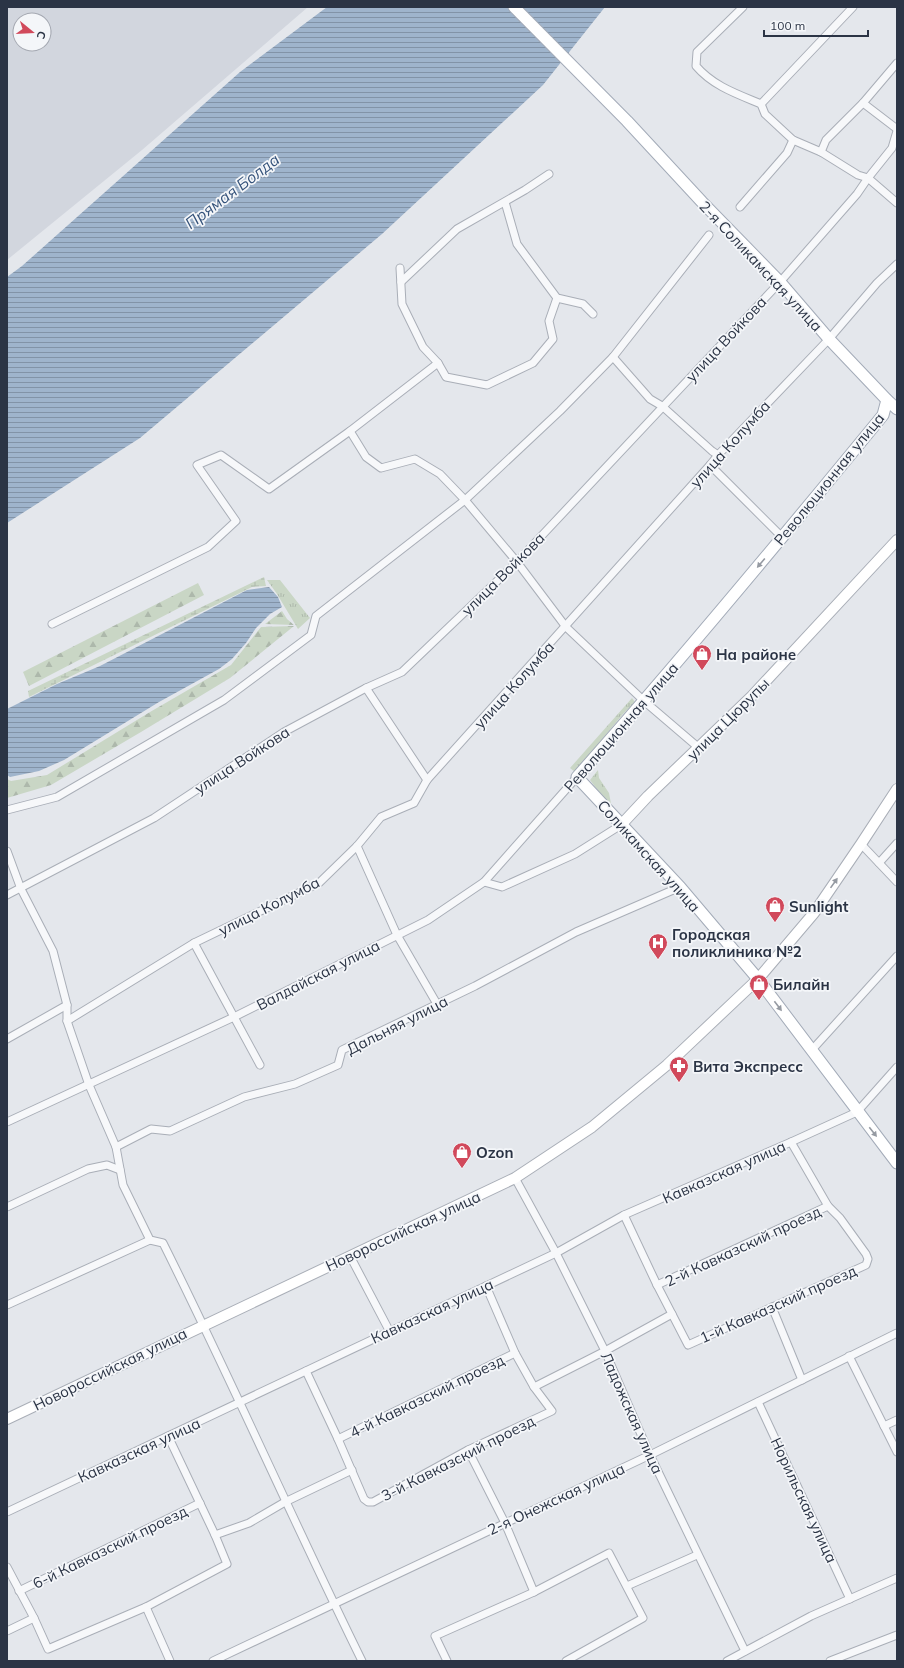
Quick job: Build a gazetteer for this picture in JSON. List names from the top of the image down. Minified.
{"streets":{"main road":["2-я Соликамская улица","Революционная улица","Соликамская улица"],"street":["улица Войкова","улица Колумба","улица Цюрупы","Валдайская улица","Дальняя улица","Кавказская улица","Новороссийская улица","2-й Кавказский проезд","1-й Кавказский проезд","4-й Кавказский проезд","Ладожская улица","3-й Кавказский проезд","2-я Онежская улица","Норильская улица","6-й Кавказский проезд"]},"crossings":[["2-я Соликамская улица","улица Войкова"],["2-я Соликамская улица","улица Колумба"],["2-я Соликамская улица","Революционная улица"],["Революционная улица","Соликамская улица"],["Революционная улица","Валдайская улица"],["улица Цюрупы","Соликамская улица"],["Соликамская улица","Дальняя улица"],["Соликамская улица","Кавказская улица"],["Соликамская улица","Новороссийская улица"],["Кавказская улица","1-й Кавказский проезд"],["Кавказская улица","Ладожская улица"],["Кавказская улица","3-й Кавказский проезд"],["Новороссийская улица","Ладожская улица"],["2-й Кавказский проезд","1-й Кавказский проезд"],["4-й Кавказский проезд","3-й Кавказский проезд"],["Ладожская улица","2-я Онежская улица"],["2-я Онежская улица","Норильская улица"]],"water":["Прямая Болда"],"places":{"shop":["На районе","Sunlight","Билайн","Ozon"],"hospital":["Городская поликлиника №2"],"pharmacy":["Вита Экспресс"]},"scale_bar":"100 m","north":"right"}
